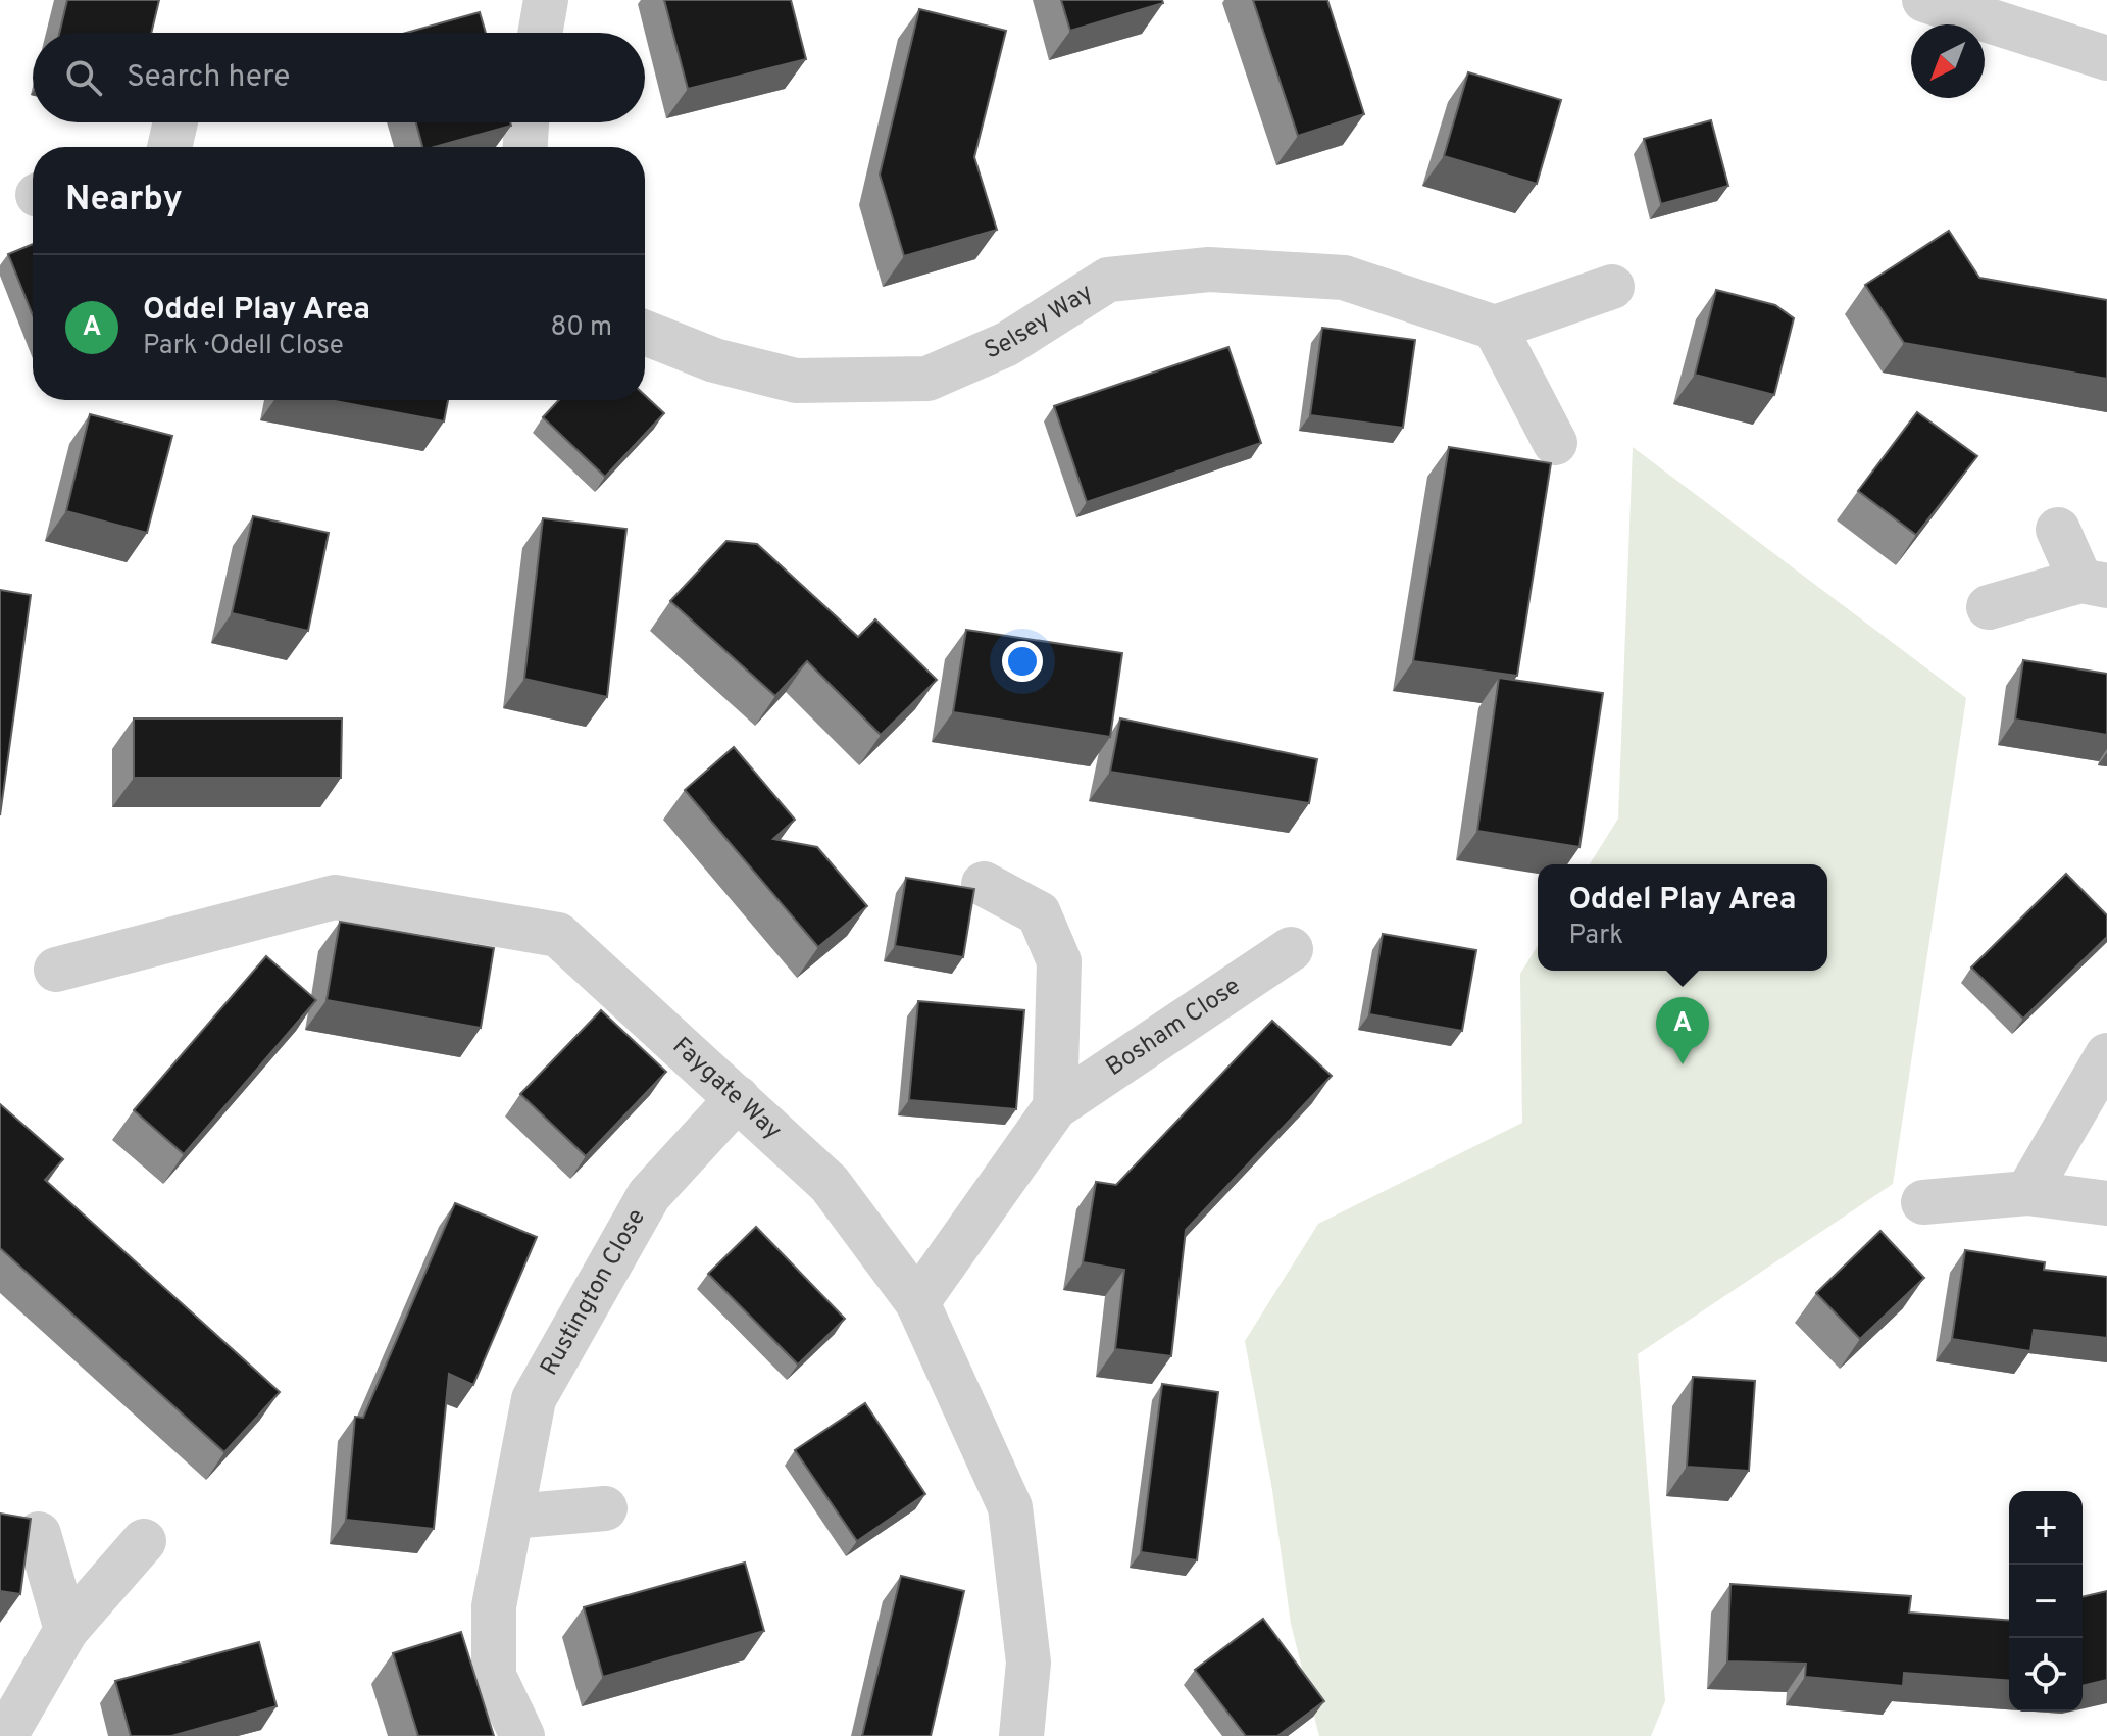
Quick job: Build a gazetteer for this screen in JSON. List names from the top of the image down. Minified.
{"streets":{"street":["Selsey Way","Bosham Close","Faygate Way","Rustington Close"]},"crossings":[["Bosham Close","Faygate Way"],["Faygate Way","Rustington Close"]],"north":"bottom left","page":{"search":"Search here","heading":"Nearby","list":[{"mark":"A","name":"Oddel Play Area","note":"Park · Odell Close","value":"80 m"}],"popup":["Oddel Play Area","Park"],"pins":"A","map_buttons":["+","−"]}}
